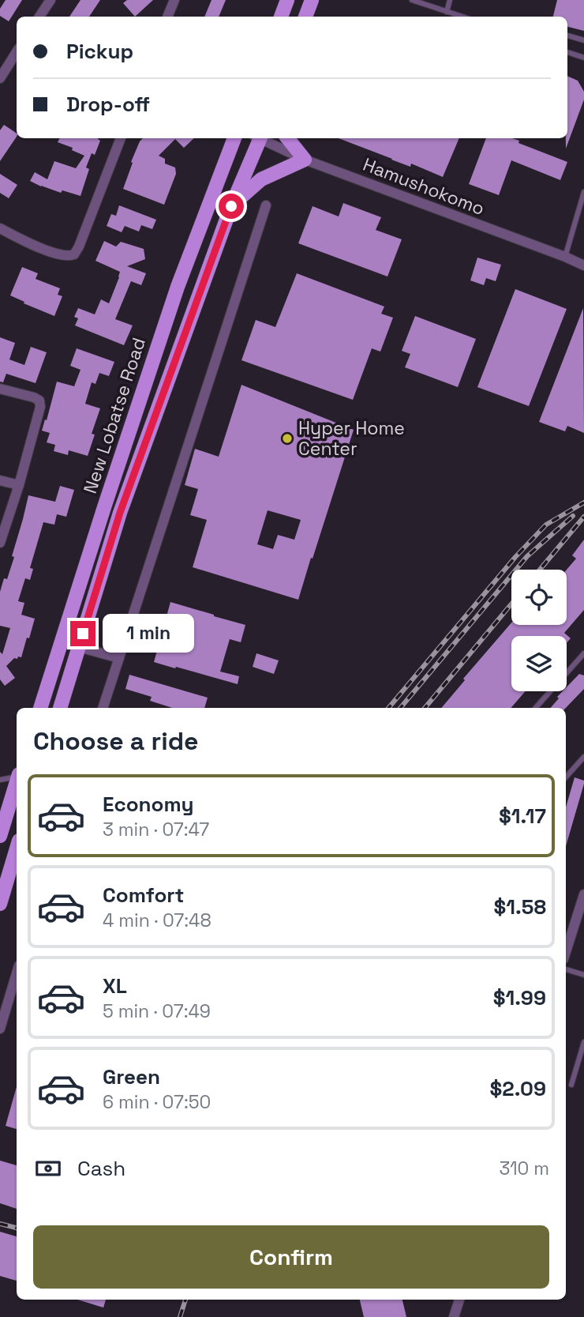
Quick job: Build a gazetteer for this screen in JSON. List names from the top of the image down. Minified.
{"streets":{"main road":["New Lobatse Road"],"street":["Hamushokomo"]},"places":["Hyper Home Center"],"page":{"banner":["Pickup","Drop-off"],"bubble":"1 min","heading":"Choose a ride","list":[{"name":"Economy","note":"3 min · 07:47","value":"$1.17"},{"name":"Comfort","note":"4 min · 07:48","value":"$1.58"},{"name":"XL","note":"5 min · 07:49","value":"$1.99"},{"name":"Green","note":"6 min · 07:50","value":"$2.09"}],"pay":["Cash","310 m"],"buttons":"Confirm"}}
